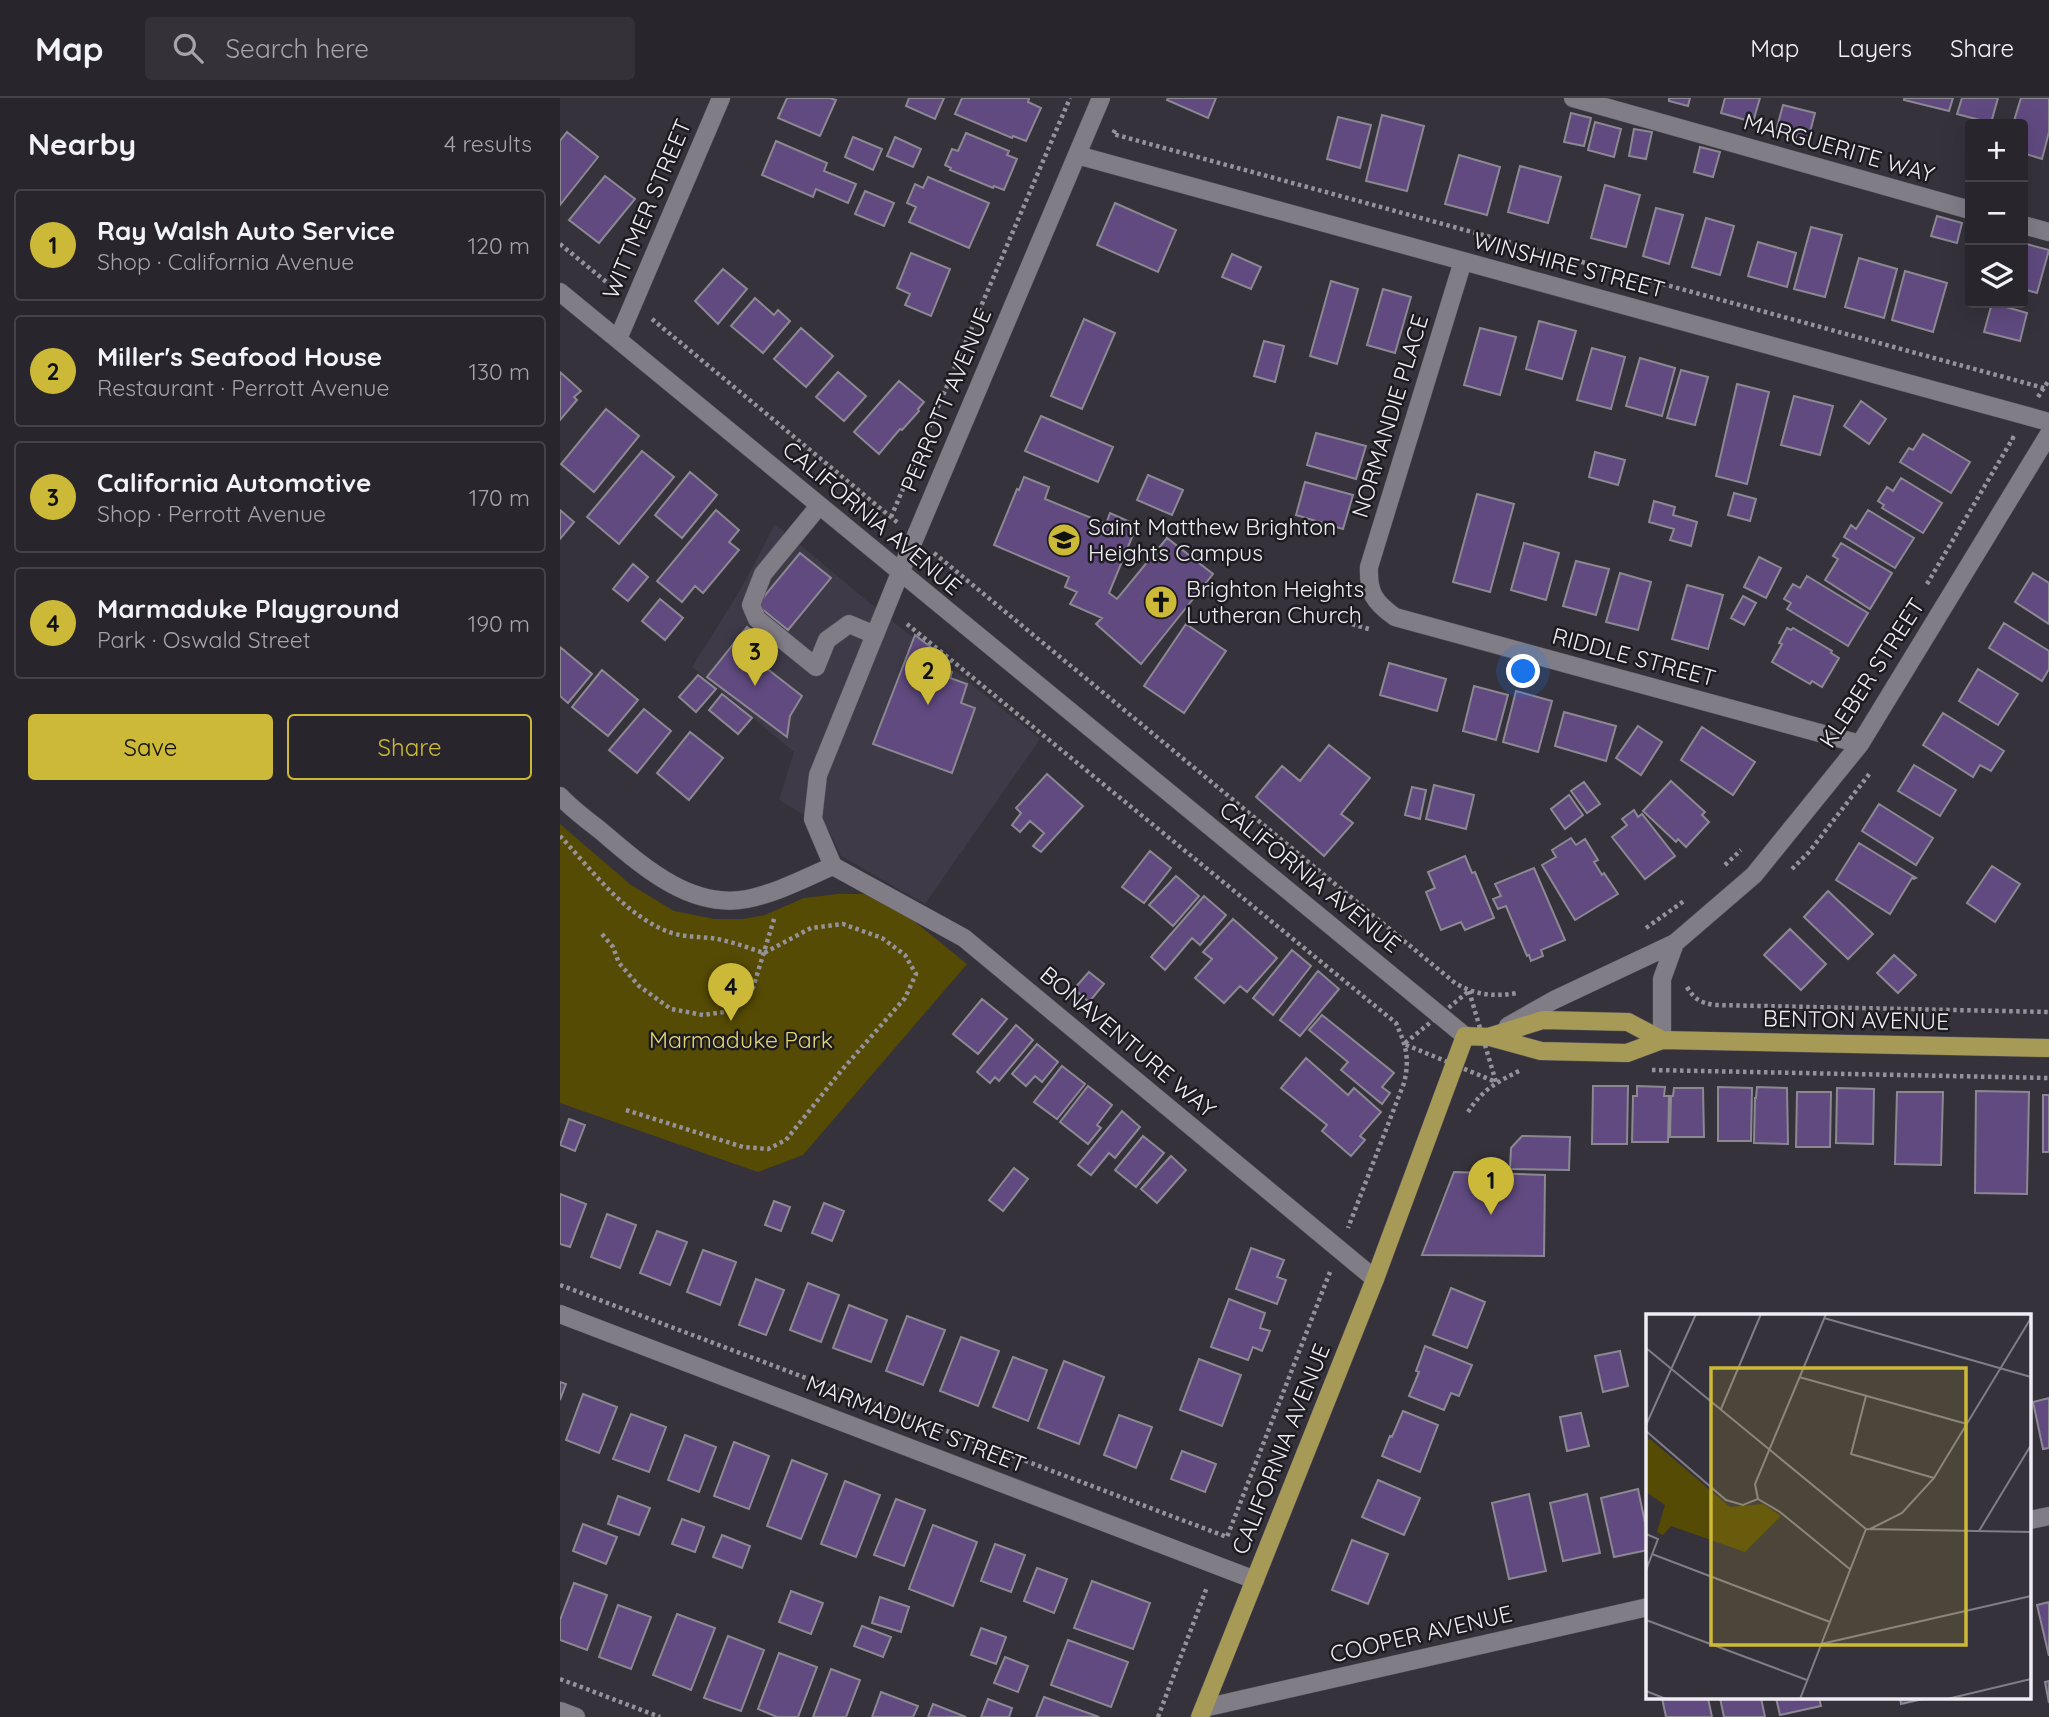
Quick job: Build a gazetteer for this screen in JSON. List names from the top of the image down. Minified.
{"streets":{"main road":["CALIFORNIA AVENUE","BENTON AVENUE"],"street":["MARGUERITE WAY","WITTMER STREET","WINSHIRE STREET","PERROTT AVENUE","NORMANDIE PLACE","RIDDLE STREET","KLEBER STREET","BONAVENTURE WAY","MARMADUKE STREET","COOPER AVENUE"]},"crossings":[["WITTMER STREET","CALIFORNIA AVENUE"],["WINSHIRE STREET","PERROTT AVENUE"],["WINSHIRE STREET","NORMANDIE PLACE"],["PERROTT AVENUE","CALIFORNIA AVENUE"],["PERROTT AVENUE","BONAVENTURE WAY"],["NORMANDIE PLACE","RIDDLE STREET"],["CALIFORNIA AVENUE","BENTON AVENUE"],["CALIFORNIA AVENUE","BONAVENTURE WAY"],["CALIFORNIA AVENUE","MARMADUKE STREET"],["CALIFORNIA AVENUE","COOPER AVENUE"],["RIDDLE STREET","KLEBER STREET"],["KLEBER STREET","BENTON AVENUE"]],"parks":["Marmaduke Park"],"places":{"school or university":["Saint Matthew Brighton Heights Campus"],"church":["Brighton Heights Lutheran Church"]},"page":{"header":"Map","search":"Search here","nav":["Map","Layers","Share"],"heading":["Nearby","4 results"],"map_buttons":["+","−"],"list":[{"mark":"1","name":"Ray Walsh Auto Service","note":"Shop · California Avenue","value":"120 m"},{"mark":"2","name":"Miller's Seafood House","note":"Restaurant · Perrott Avenue","value":"130 m"},{"mark":"3","name":"California Automotive","note":"Shop · Perrott Avenue","value":"170 m"},{"mark":"4","name":"Marmaduke Playground","note":"Park · Oswald Street","value":"190 m"}],"pins":["3","2","4","1"],"buttons":["Save","Share"]}}
